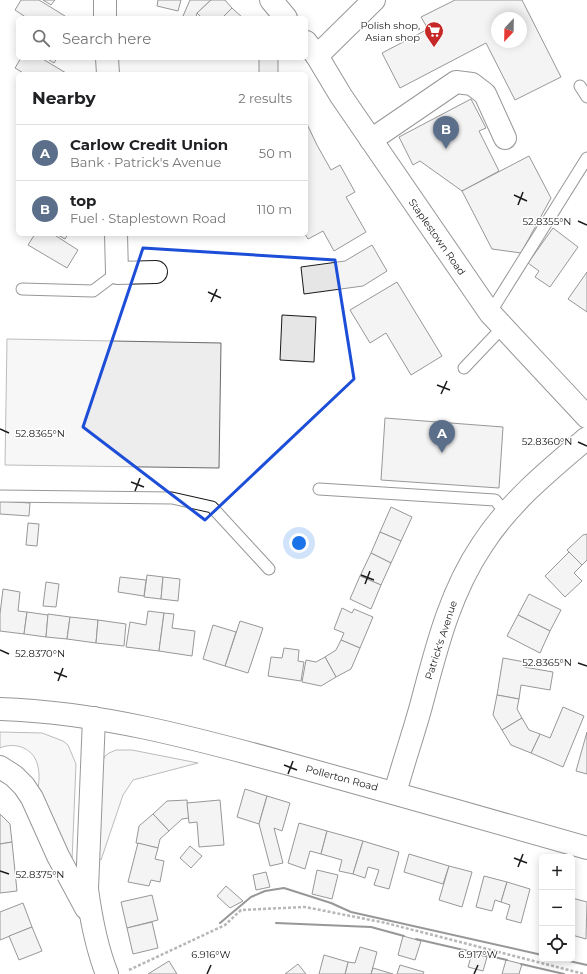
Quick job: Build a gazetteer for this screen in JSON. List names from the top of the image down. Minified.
{"streets":{"street":["Staplestown Road","Patrick's Avenue","Pollerton Road"]},"crossings":[["Patrick's Avenue","Pollerton Road"]],"places":{"supermarket":["Polish shop, Asian shop"]},"north":"bottom","page":{"search":"Search here","heading":["Nearby","2 results"],"pins":["B","A"],"list":[{"mark":"A","name":"Carlow Credit Union","note":"Bank · Patrick's Avenue","value":"50 m"},{"mark":"B","name":"top","note":"Fuel · Staplestown Road","value":"110 m"}],"map_buttons":["+","−"]},"coordinates":["52.8355°N","52.8365°N","52.8360°N","52.8370°N","52.8375°N","6.916°W","6.917°W"]}
